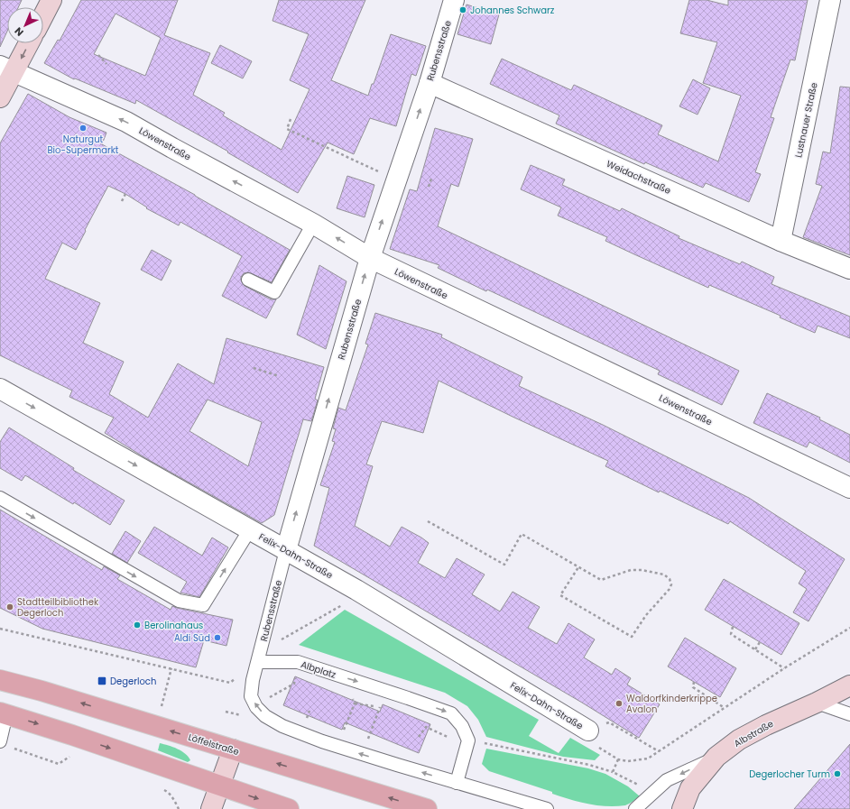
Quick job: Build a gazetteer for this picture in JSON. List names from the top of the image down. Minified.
{"streets":{"main road":["Löffelstraße"],"street":["Rubensstraße","Lustnauer Straße","Löwenstraße","Weidachstraße","Felix-Dahn-Straße","Albstraße"],"lane":["Albplatz"]},"crossings":[["Rubensstraße","Löwenstraße"],["Rubensstraße","Weidachstraße"],["Rubensstraße","Felix-Dahn-Straße"],["Rubensstraße","Albplatz"],["Lustnauer Straße","Weidachstraße"]],"one_way":["Rubensstraße","Löwenstraße","Felix-Dahn-Straße","Albplatz"],"places":{"other":["Johannes Schwarz","Naturgut Bio-Supermarkt","Stadtteilbibliothek Degerloch","Berolinahaus","Aldi Süd","Waldorfkinderkrippe Avalon","Degerlocher Turm"],"transit":["Degerloch"]},"north":"bottom left"}
